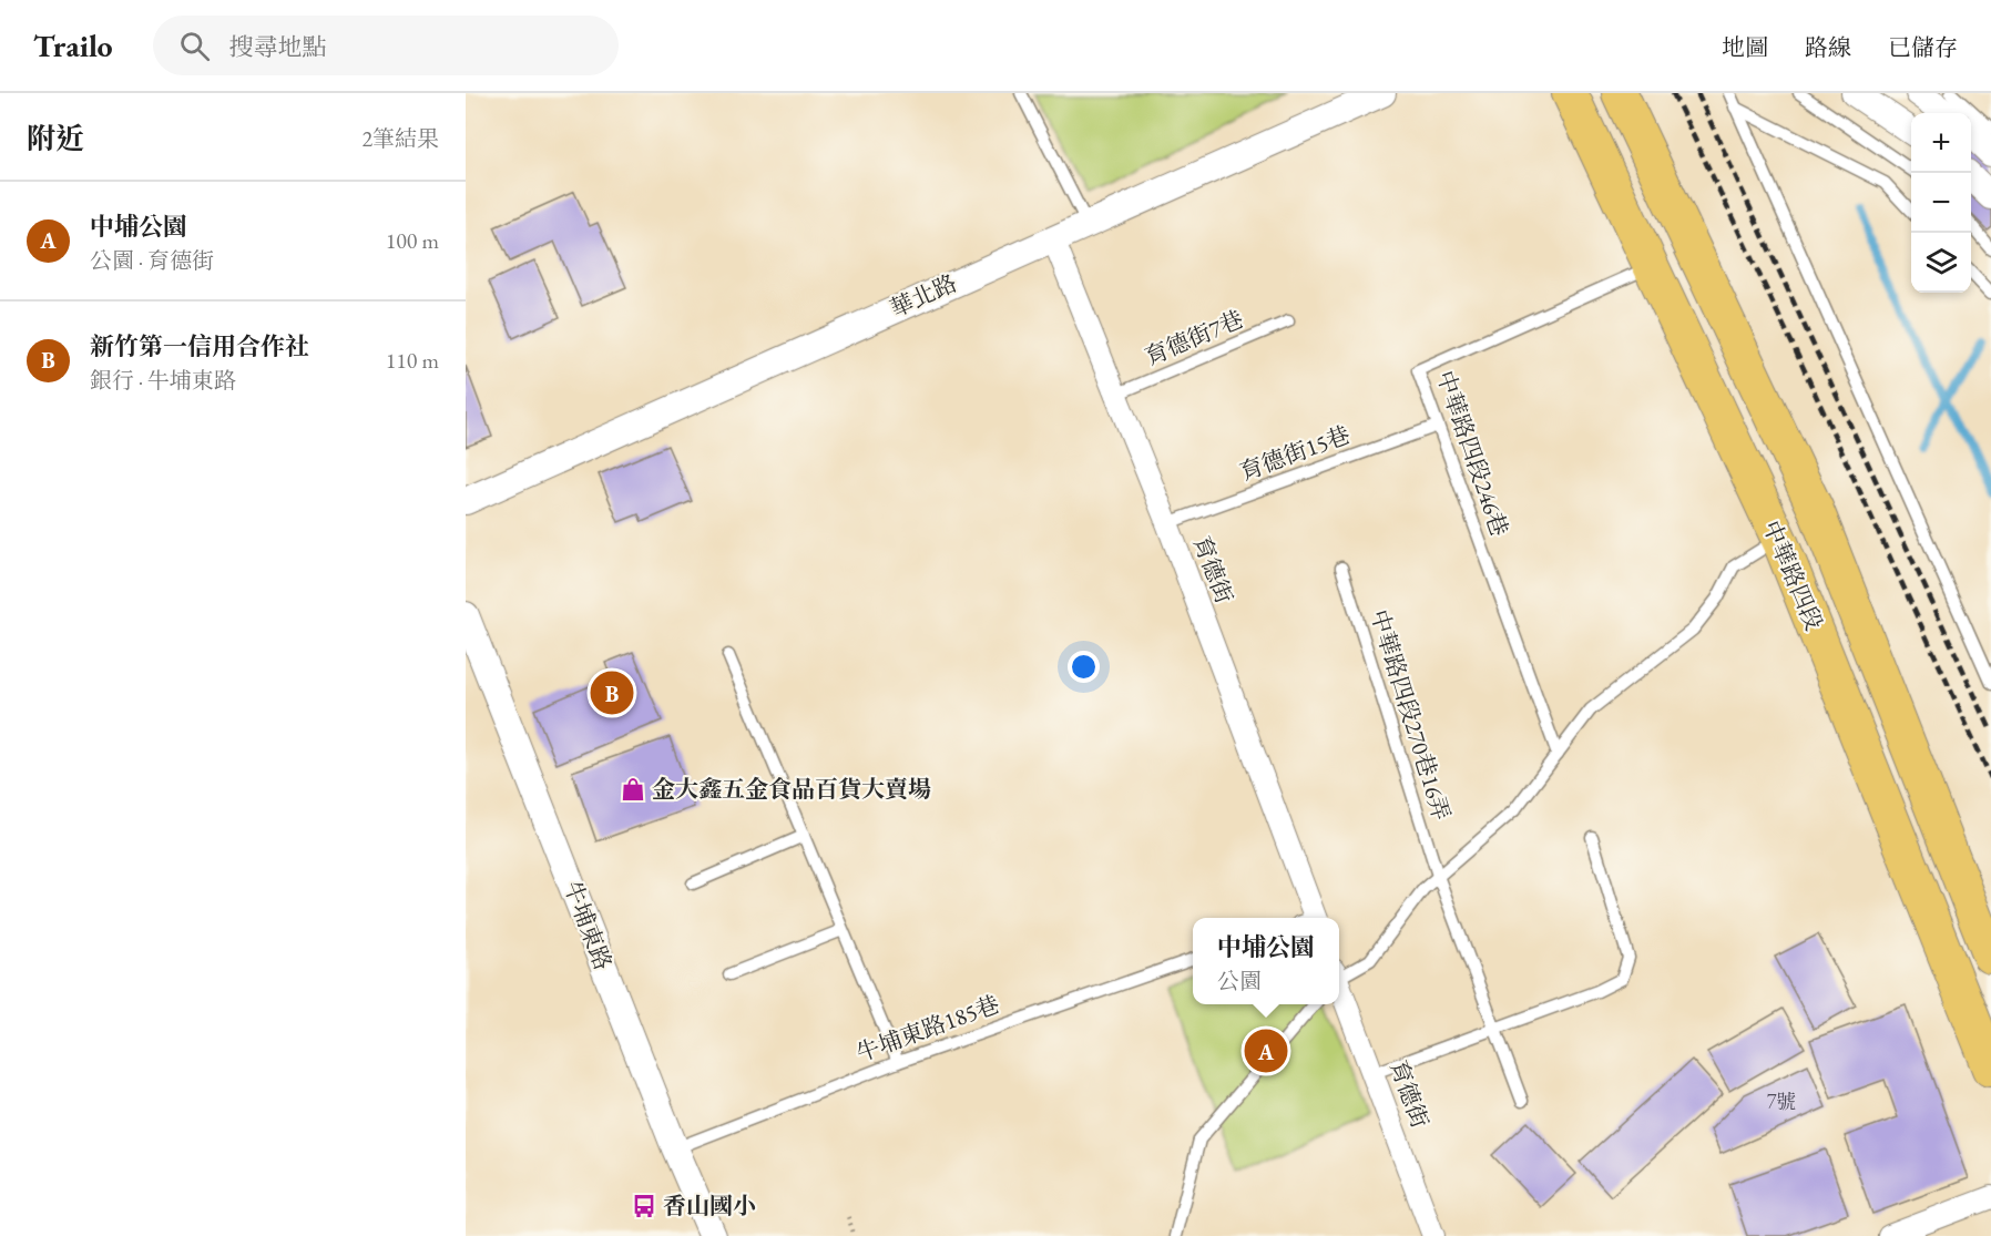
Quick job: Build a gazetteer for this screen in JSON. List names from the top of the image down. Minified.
{"streets":{"main road":["中華路四段"],"street":["華北路","育德街","牛埔東路"],"lane":["育德街7巷","育德街15巷","中華路四段246巷","中華路四段270巷16弄","牛埔東路185巷"]},"crossings":[["華北路","育德街"],["育德街7巷","育德街"],["育德街15巷","中華路四段246巷"],["育德街15巷","育德街"],["中華路四段246巷","中華路四段"],["牛埔東路","牛埔東路185巷"]],"places":{"shop":["金大鑫五金食品百貨大賣場"],"bus stop":["香山國小"]},"house_numbers":["7號"],"page":{"header":"Trailo","search":"搜尋地點","nav":["地圖","路線","已儲存"],"heading":["附近","2筆結果"],"map_buttons":["+","−"],"list":[{"mark":"A","name":"中埔公園","note":"公園 · 育德街","value":"100 m"},{"mark":"B","name":"新竹第一信用合作社","note":"銀行 · 牛埔東路","value":"110 m"}],"pins":["B","A"],"popup":["中埔公園","公園"]}}
